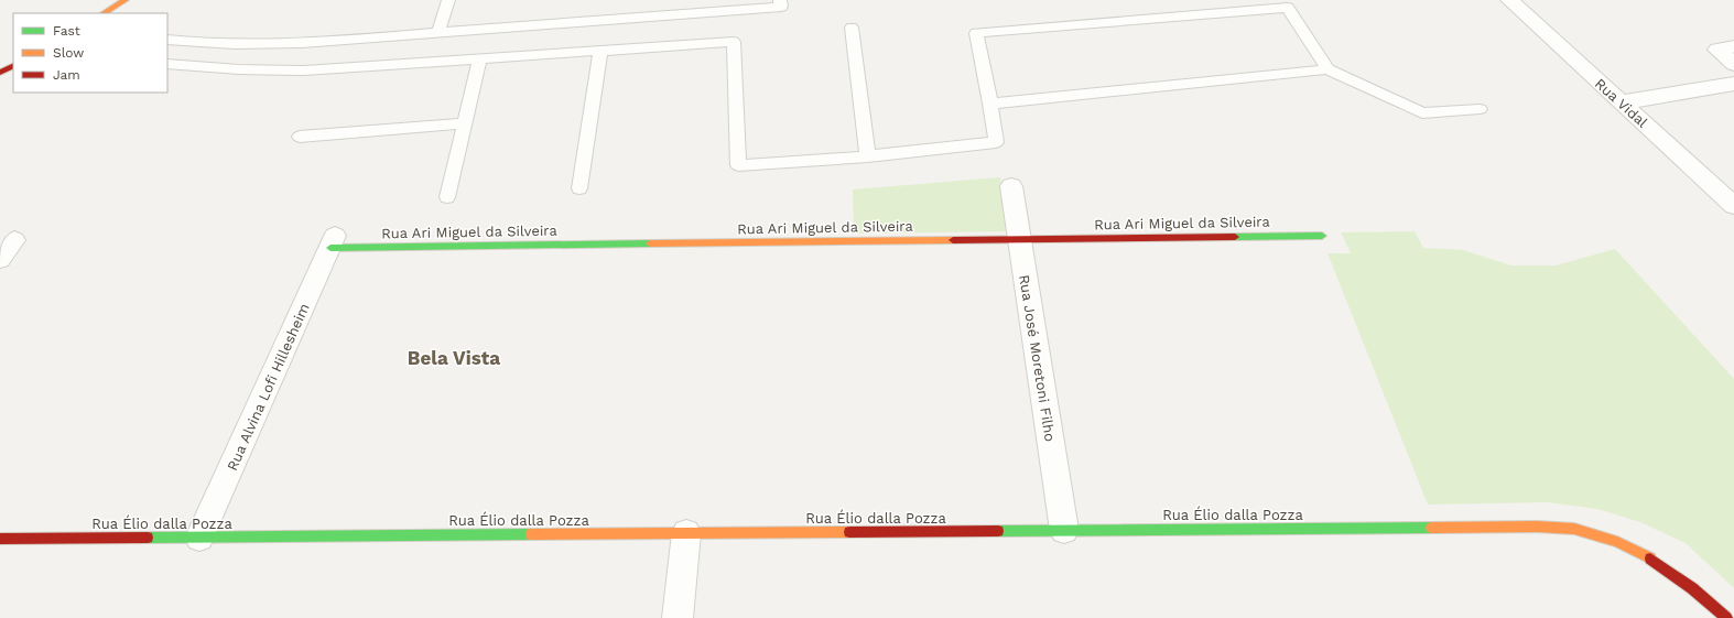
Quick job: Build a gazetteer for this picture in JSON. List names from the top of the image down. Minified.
{"streets":{"street":["Rua Vidal","Rua Ari Miguel da Silveira","Rua José Moretoni Filho","Rua Alvina Lofi Hillesheim","Rua Élio dalla Pozza"]},"crossings":[["Rua Ari Miguel da Silveira","Rua José Moretoni Filho"],["Rua Ari Miguel da Silveira","Rua Alvina Lofi Hillesheim"],["Rua José Moretoni Filho","Rua Élio dalla Pozza"],["Rua Alvina Lofi Hillesheim","Rua Élio dalla Pozza"]],"districts":["Bela Vista"],"legend":["Fast","Slow","Jam"]}
